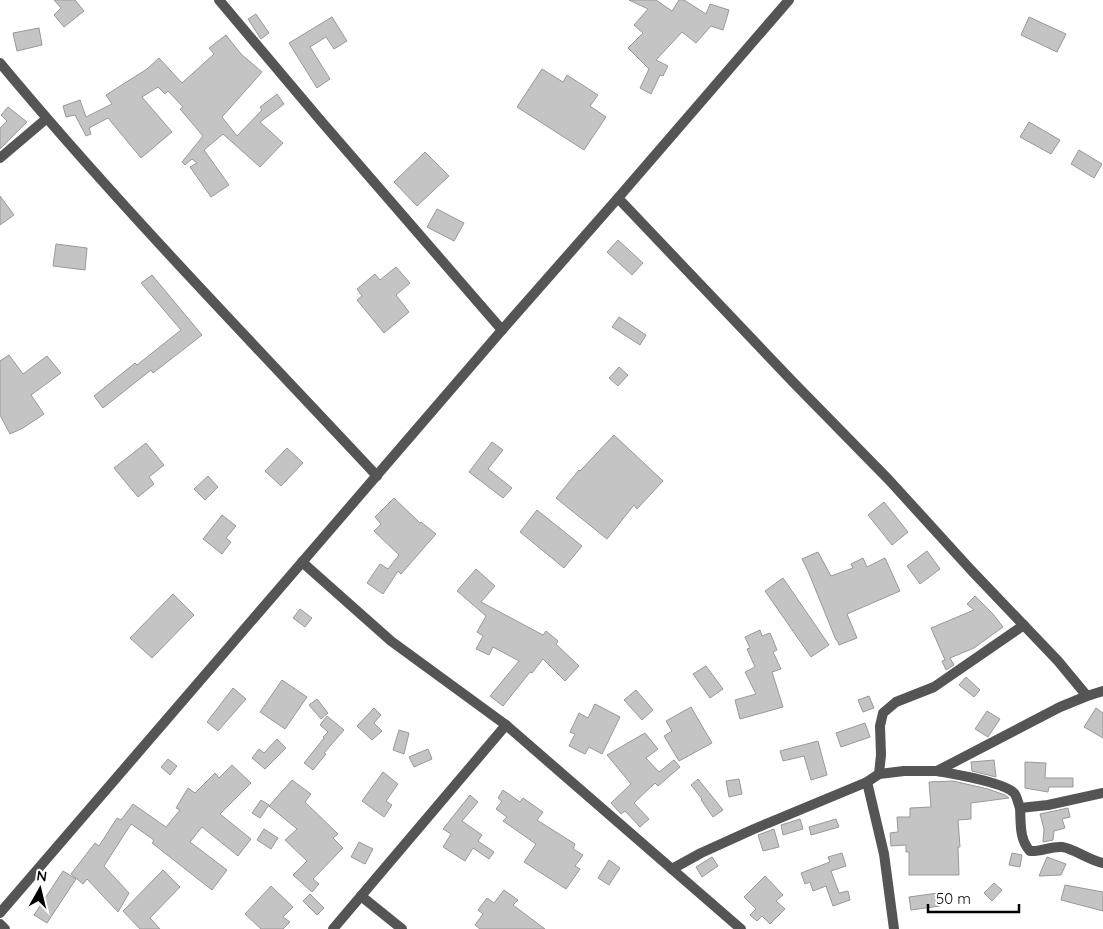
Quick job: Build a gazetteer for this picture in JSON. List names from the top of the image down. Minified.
{"scale_bar":"50 m","north":"top"}
